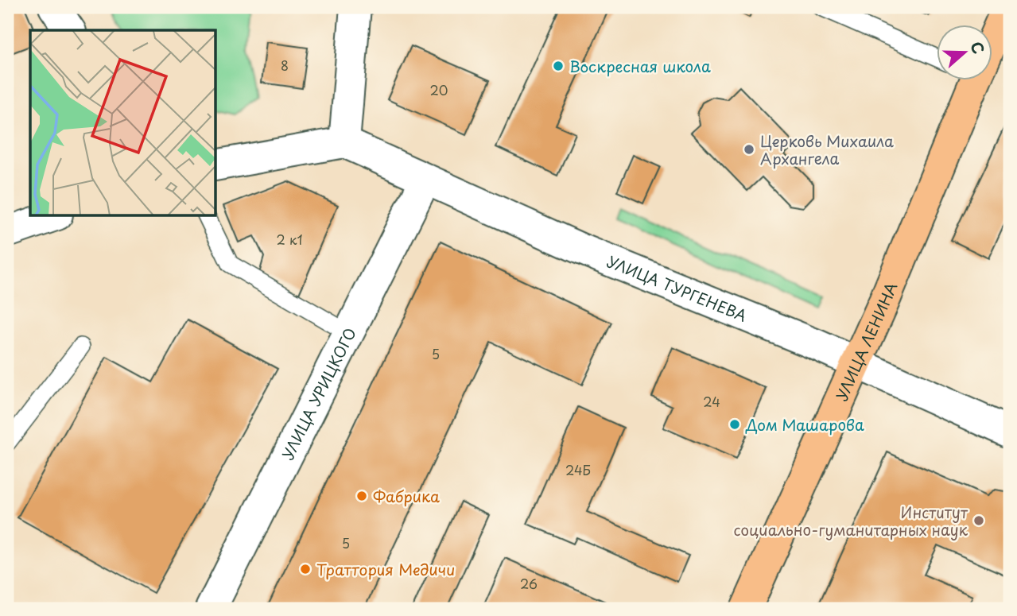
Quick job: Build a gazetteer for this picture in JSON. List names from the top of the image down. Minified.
{"streets":{"main road":["УЛИЦА ЛЕНИНА"],"street":["УЛИЦА ТУРГЕНЕВА","УЛИЦА УРИЦКОГО"]},"crossings":[["УЛИЦА ТУРГЕНЕВА","УЛИЦА ЛЕНИНА"],["УЛИЦА ТУРГЕНЕВА","УЛИЦА УРИЦКОГО"]],"places":["Воскресная школа","Церковь Михаила Архангела","Дом Машарова","Фабрика","Институт социально-гуманитарных наук","Траттория Медичи"],"house_numbers":["8","20","2 к1","5","24","24Б","5","26"],"north":"right"}
